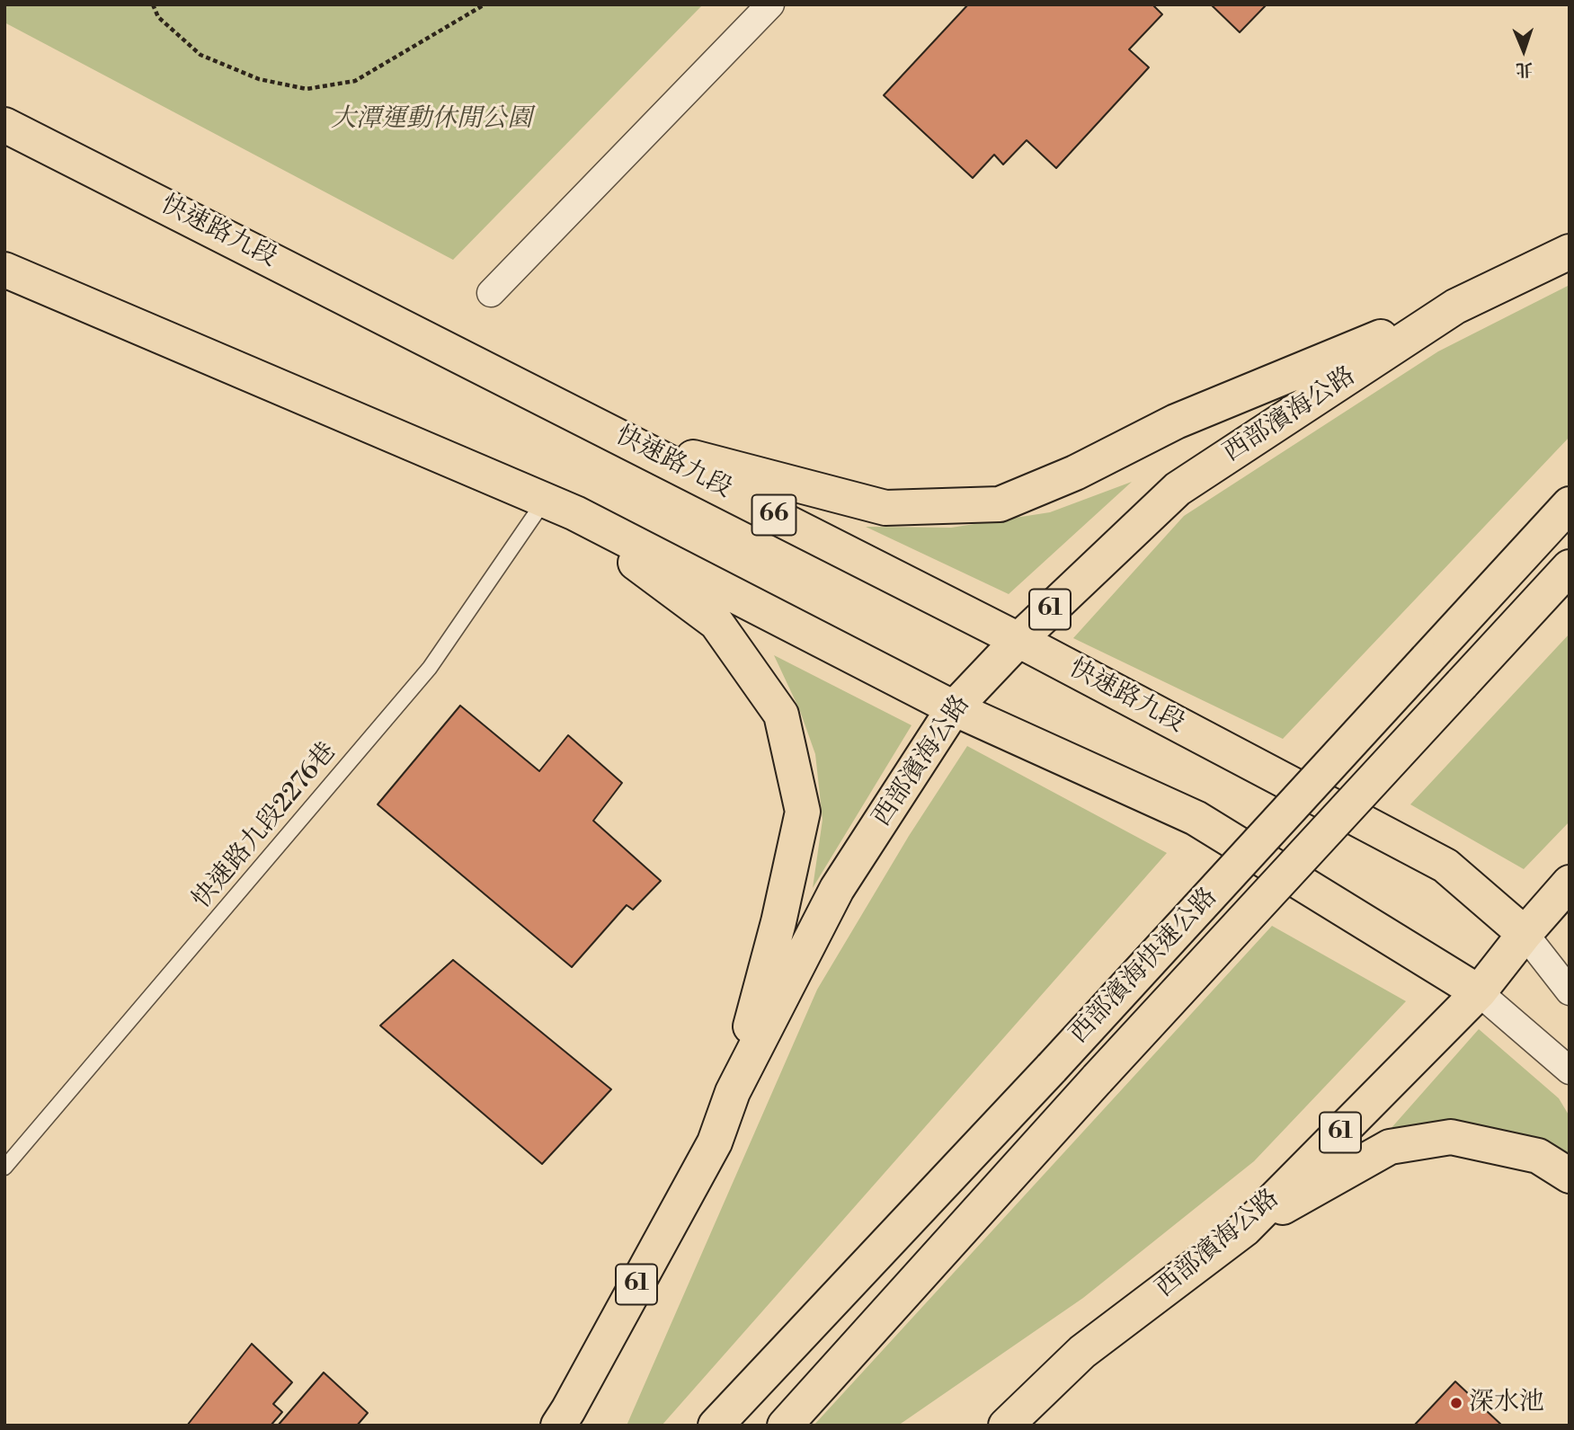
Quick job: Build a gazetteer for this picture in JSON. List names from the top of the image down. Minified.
{"streets":{"main road":["快速路九段","西部濱海公路","66","61","西部濱海快速公路"],"lane":["快速路九段2276巷"]},"crossings":[["快速路九段","西部濱海公路"]],"parks":["大潭運動休閒公園"],"places":["深水池"],"north":"bottom"}
